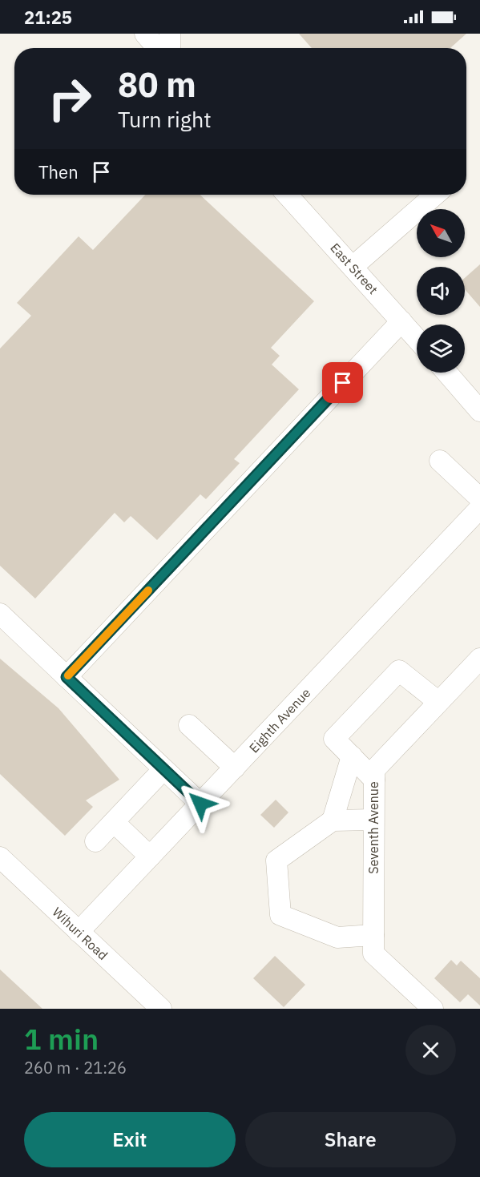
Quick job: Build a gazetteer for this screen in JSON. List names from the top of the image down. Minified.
{"streets":{"street":["East Street","Eighth Avenue","Seventh Avenue","Wihuri Road"]},"crossings":[["Eighth Avenue","Wihuri Road"]],"north":"top left","page":{"status":"21:25","turn":["80 m","Turn right"],"then":"Then","heading":["1 min","260 m · 21:26"],"buttons":["Exit","Share"]}}
